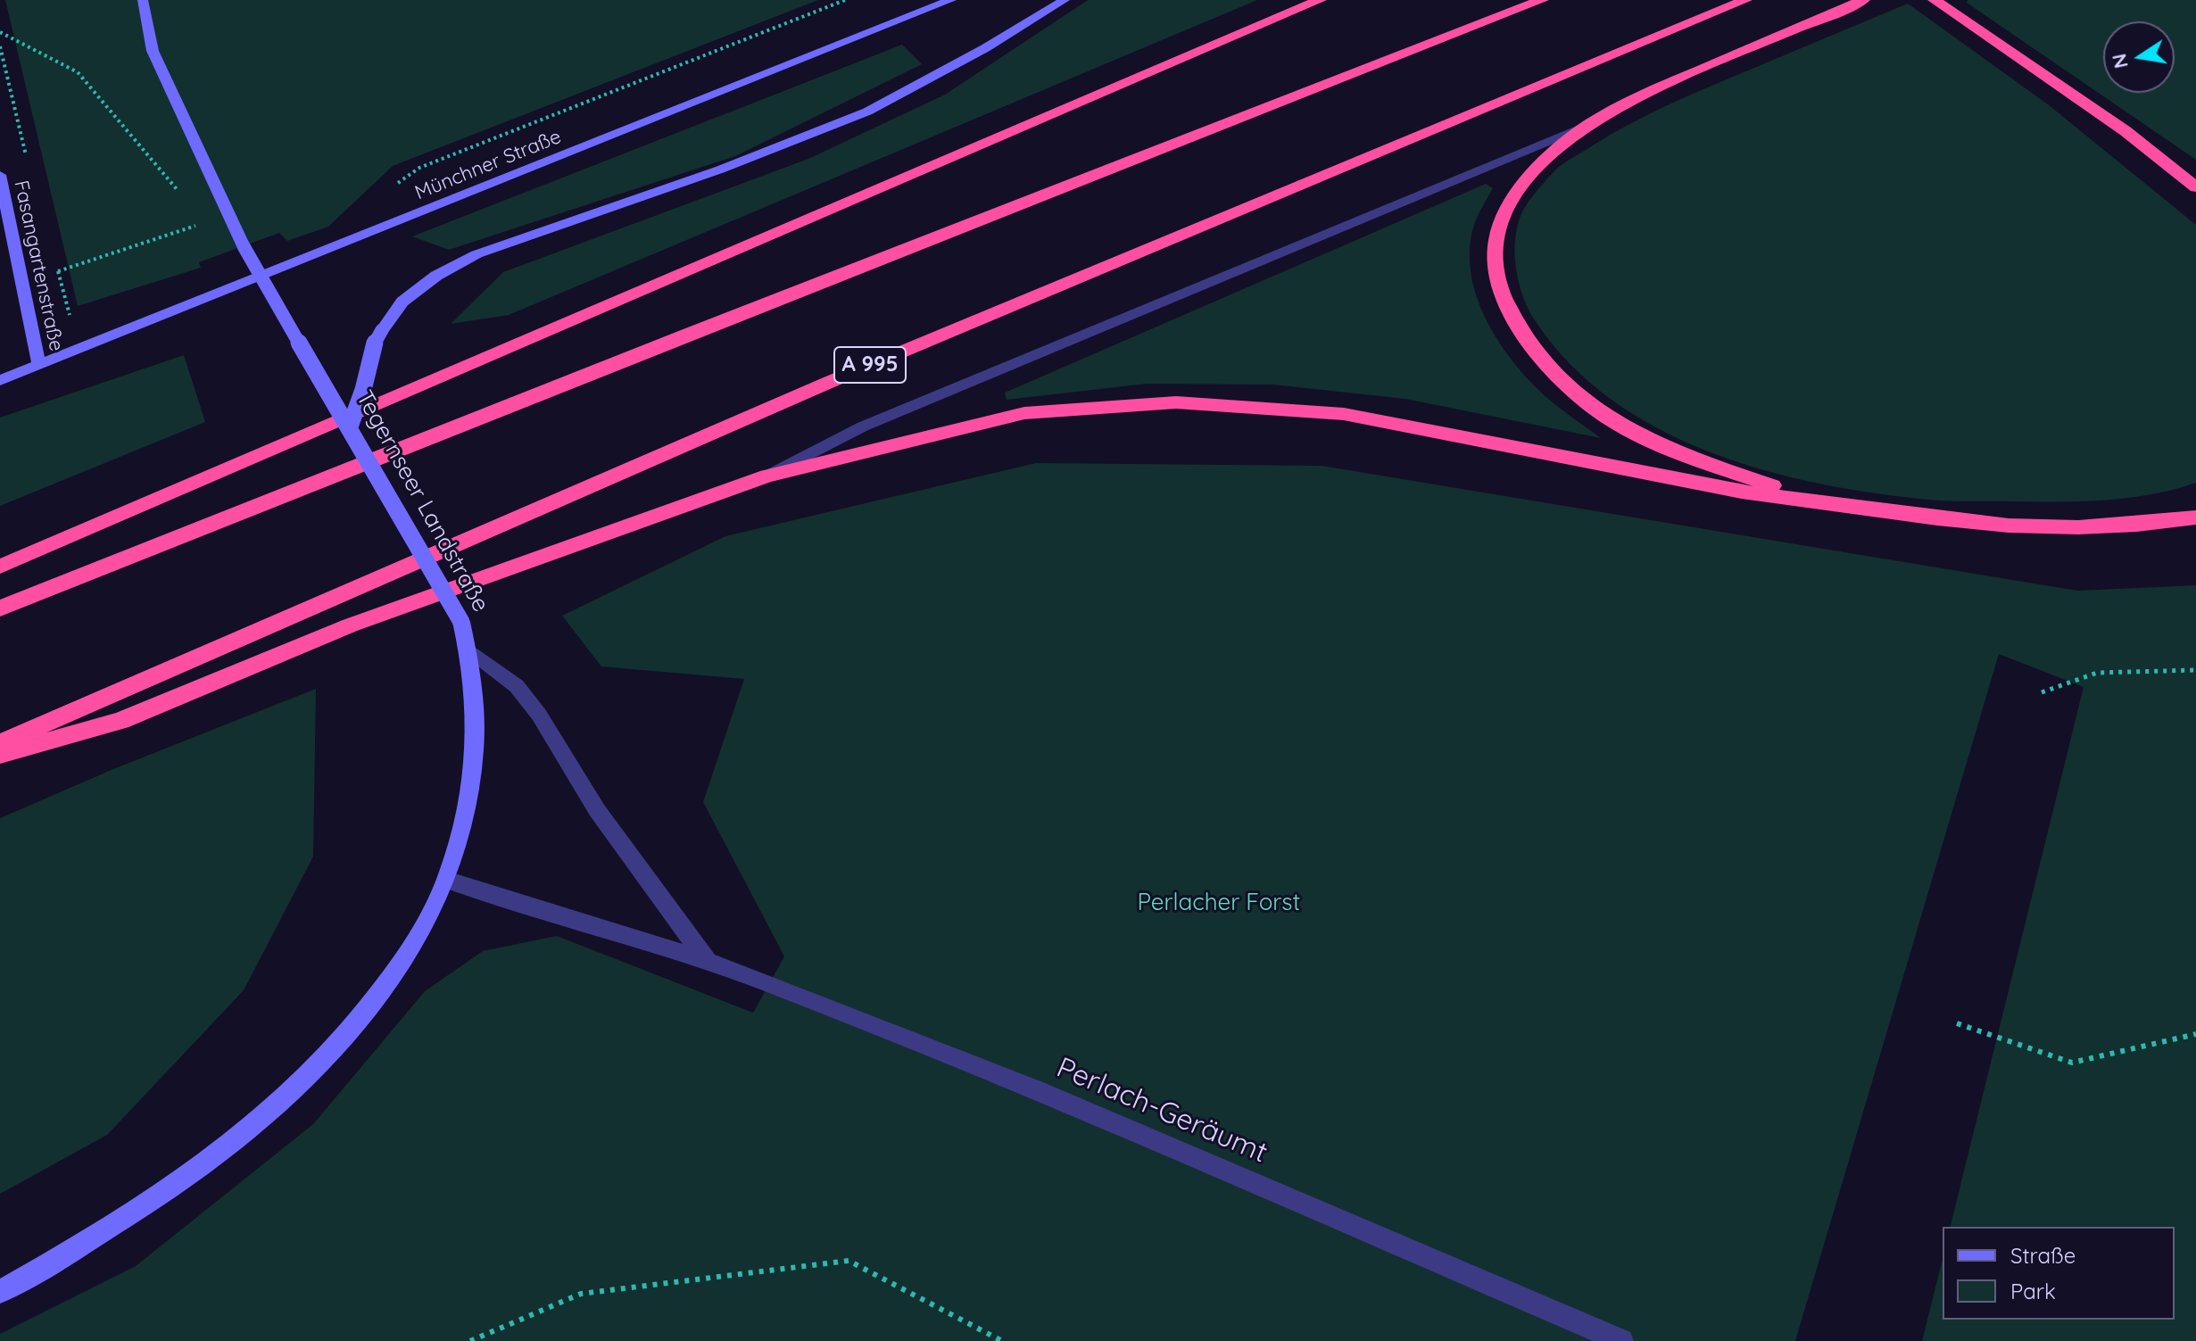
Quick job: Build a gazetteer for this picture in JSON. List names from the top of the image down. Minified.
{"streets":{"highway":["A 995"],"main road":["Münchner Straße","Fasangartenstraße","Tegernseer Landstraße"],"street":["Perlach-Geräumt"]},"crossings":[["Münchner Straße","Fasangartenstraße"],["Tegernseer Landstraße","Perlach-Geräumt"]],"parks":["Perlacher Forst"],"legend":["Straße","Park"],"north":"left"}
